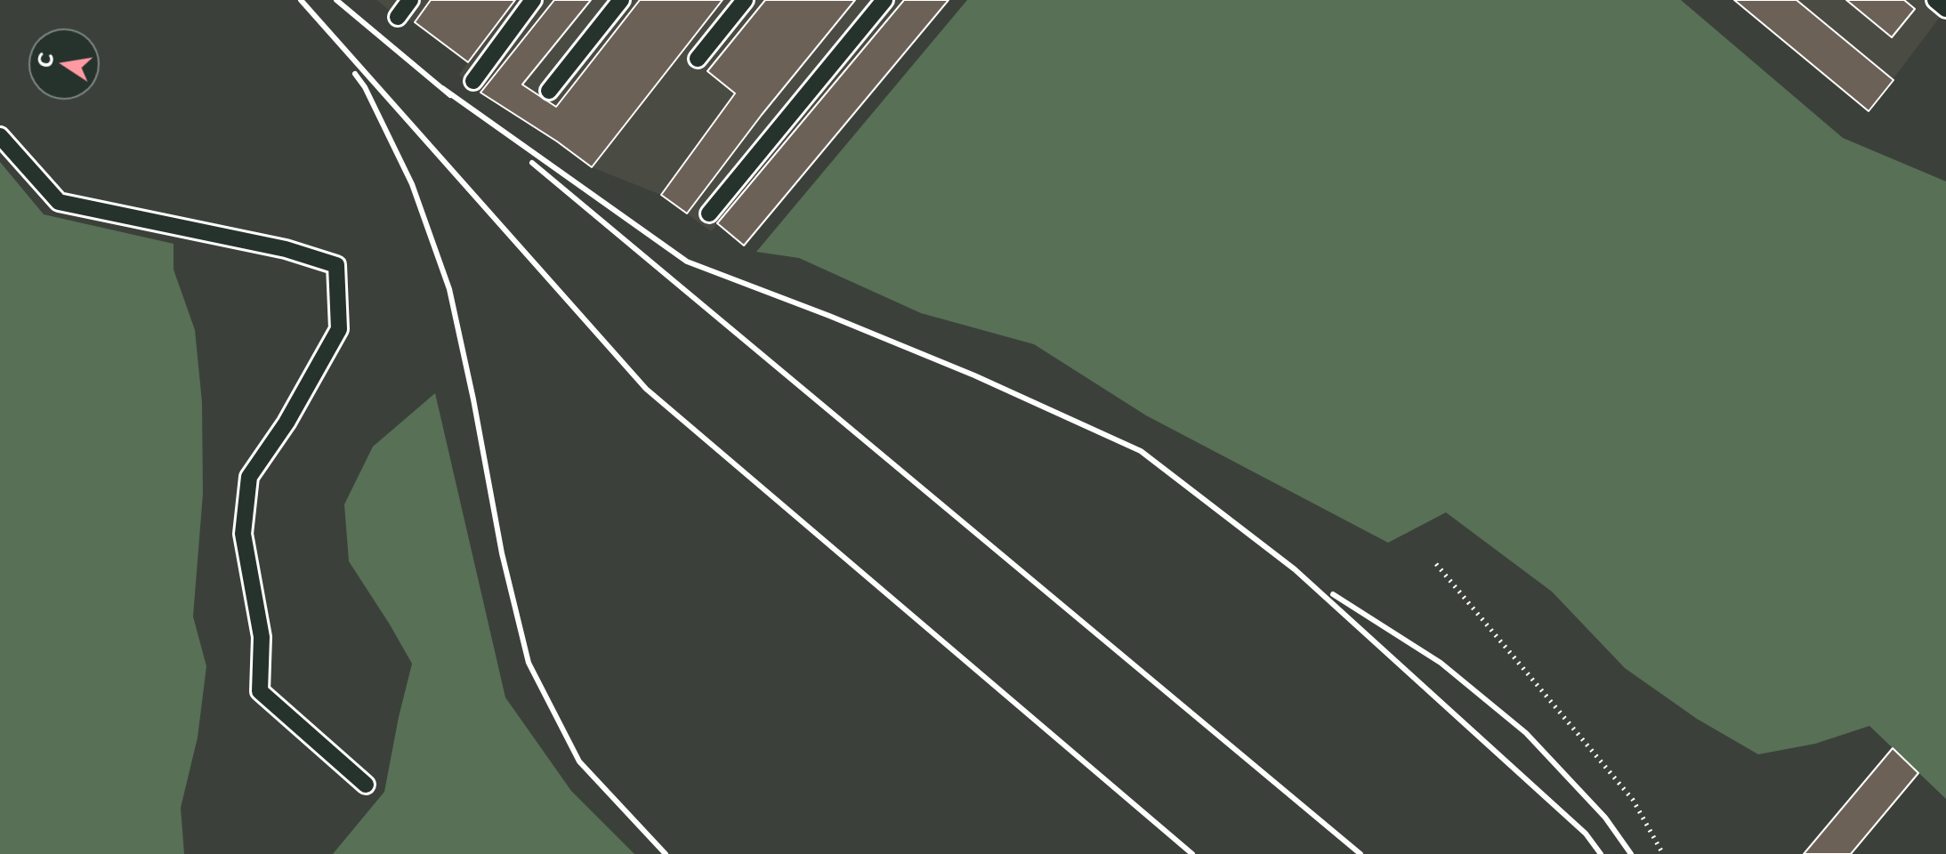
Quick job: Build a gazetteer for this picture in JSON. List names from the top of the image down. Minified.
{"north":"left"}
